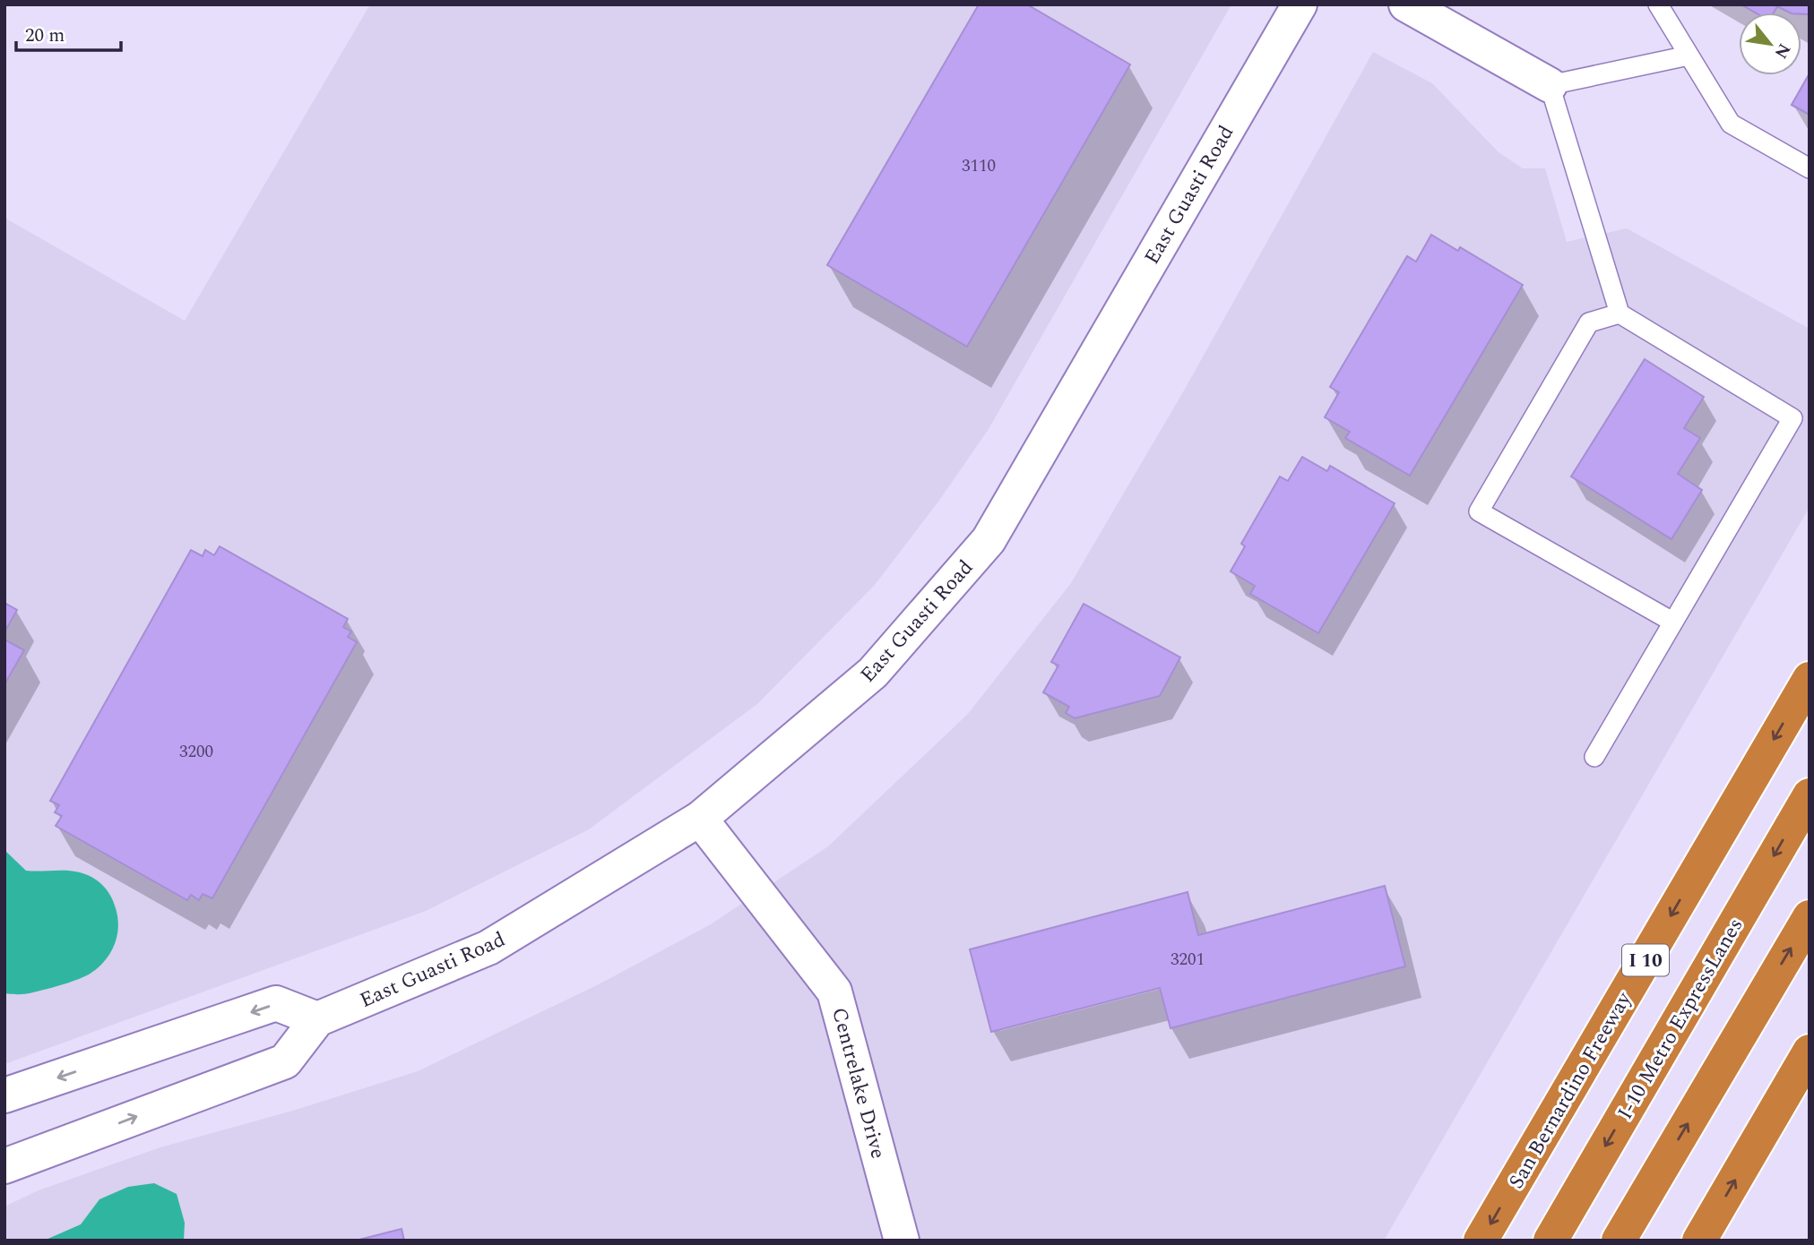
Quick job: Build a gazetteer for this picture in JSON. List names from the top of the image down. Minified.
{"streets":{"highway":["I 10","I-10 Metro ExpressLanes","San Bernardino Freeway"],"main road":["East Guasti Road","Centrelake Drive"]},"crossings":[["East Guasti Road","Centrelake Drive"]],"house_numbers":["3110","3200","3201"],"scale_bar":"20 m","north":"bottom right"}
